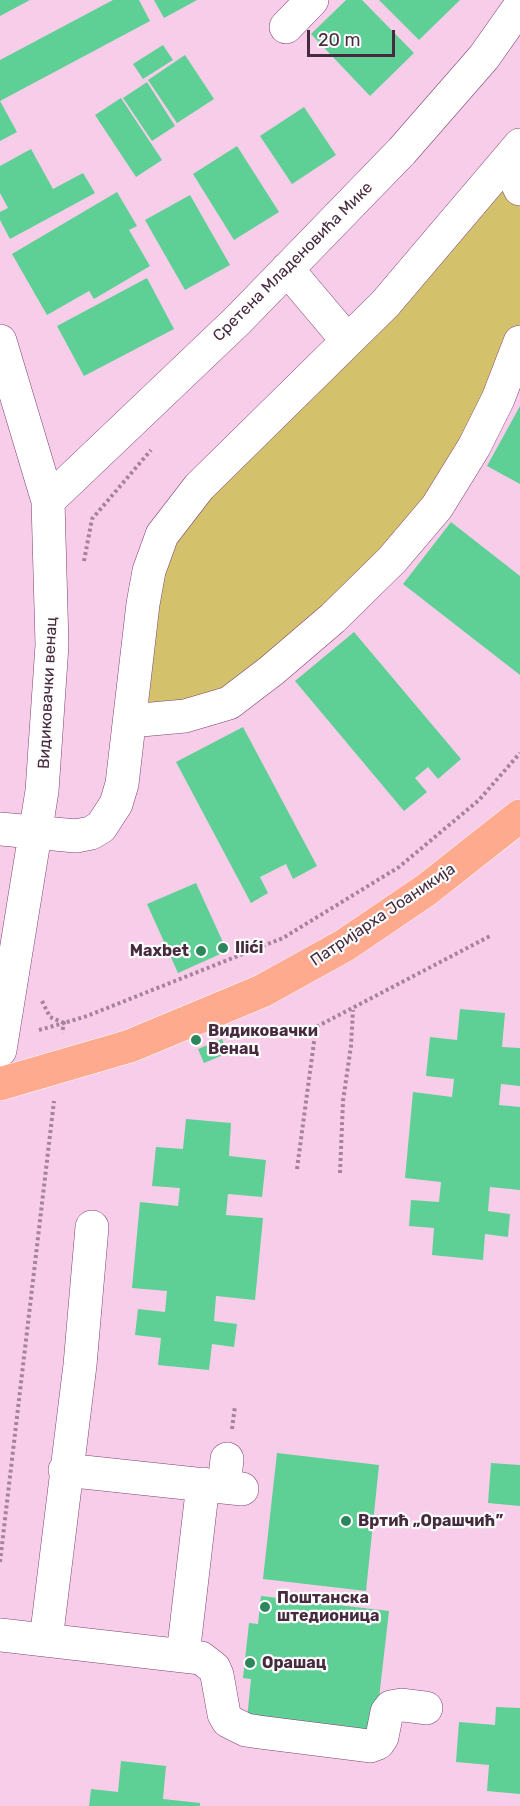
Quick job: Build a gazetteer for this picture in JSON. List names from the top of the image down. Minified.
{"streets":{"main road":["Патријарха Јоаникија"],"street":["Сретена Младеновића Мике","Видиковачки венац"]},"crossings":[["Сретена Младеновића Мике","Видиковачки венац"]],"places":["Ilići","Maxbet","Видиковачки Венац","Вртић „Орашчић”","Поштанска штедионица","Орашац"],"scale_bar":"20 m"}
